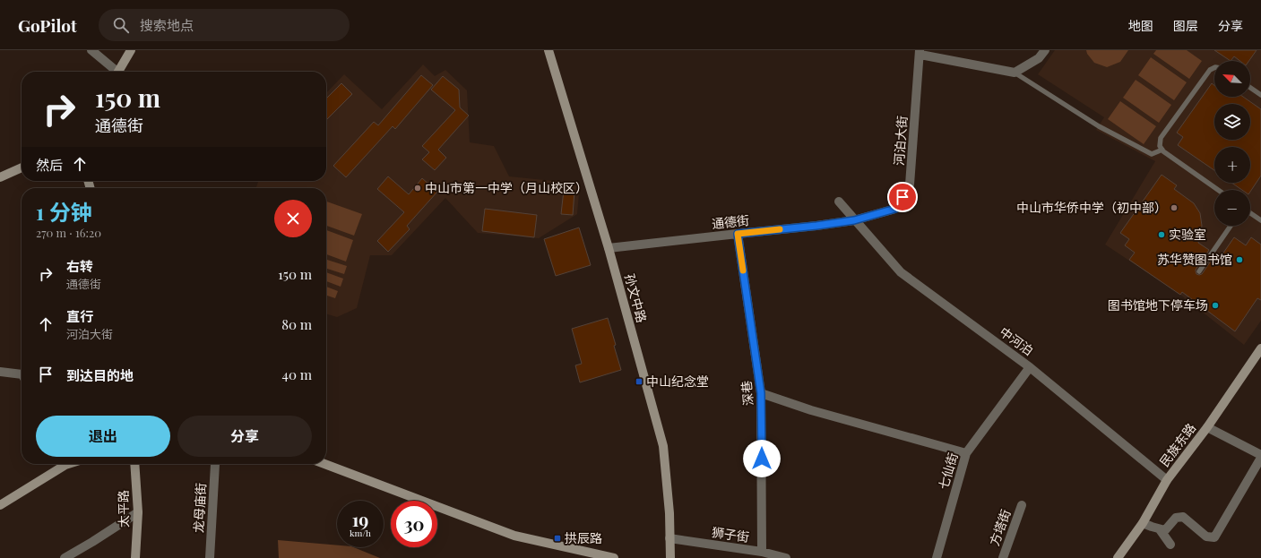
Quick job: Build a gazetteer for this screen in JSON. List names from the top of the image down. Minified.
{"streets":{"street":["河泊大街","通德街","孙文中路","中河泊","深巷","民族东路","七仙街","龙母庙街","太平路","方塔街","狮子街"]},"crossings":[["河泊大街","通德街"],["河泊大街","中河泊"],["通德街","孙文中路"],["通德街","中河泊"],["通德街","深巷"],["孙文中路","狮子街"],["中河泊","民族东路"],["中河泊","七仙街"],["深巷","狮子街"]],"places":{"other":["中山市第一中学（月山校区）","中山市华侨中学（初中部）","实验室","苏华赞图书馆","图书馆地下停车场"],"transit":["中山纪念堂","拱辰路"]},"north":"top left","page":{"header":"GoPilot","search":"搜索地点","nav":["地图","图层","分享"],"map_buttons":["+","−"],"turn":["150 m","通德街"],"then":"然后","heading":["1 分钟","270 m · 16:20"],"list":[{"name":"右转","note":"通德街","value":"150 m"},{"name":"直行","note":"河泊大街","value":"80 m"},{"name":"到达目的地","value":"40 m"}],"buttons":["退出","分享"],"speed":"19 km/h","limit":"30"}}
